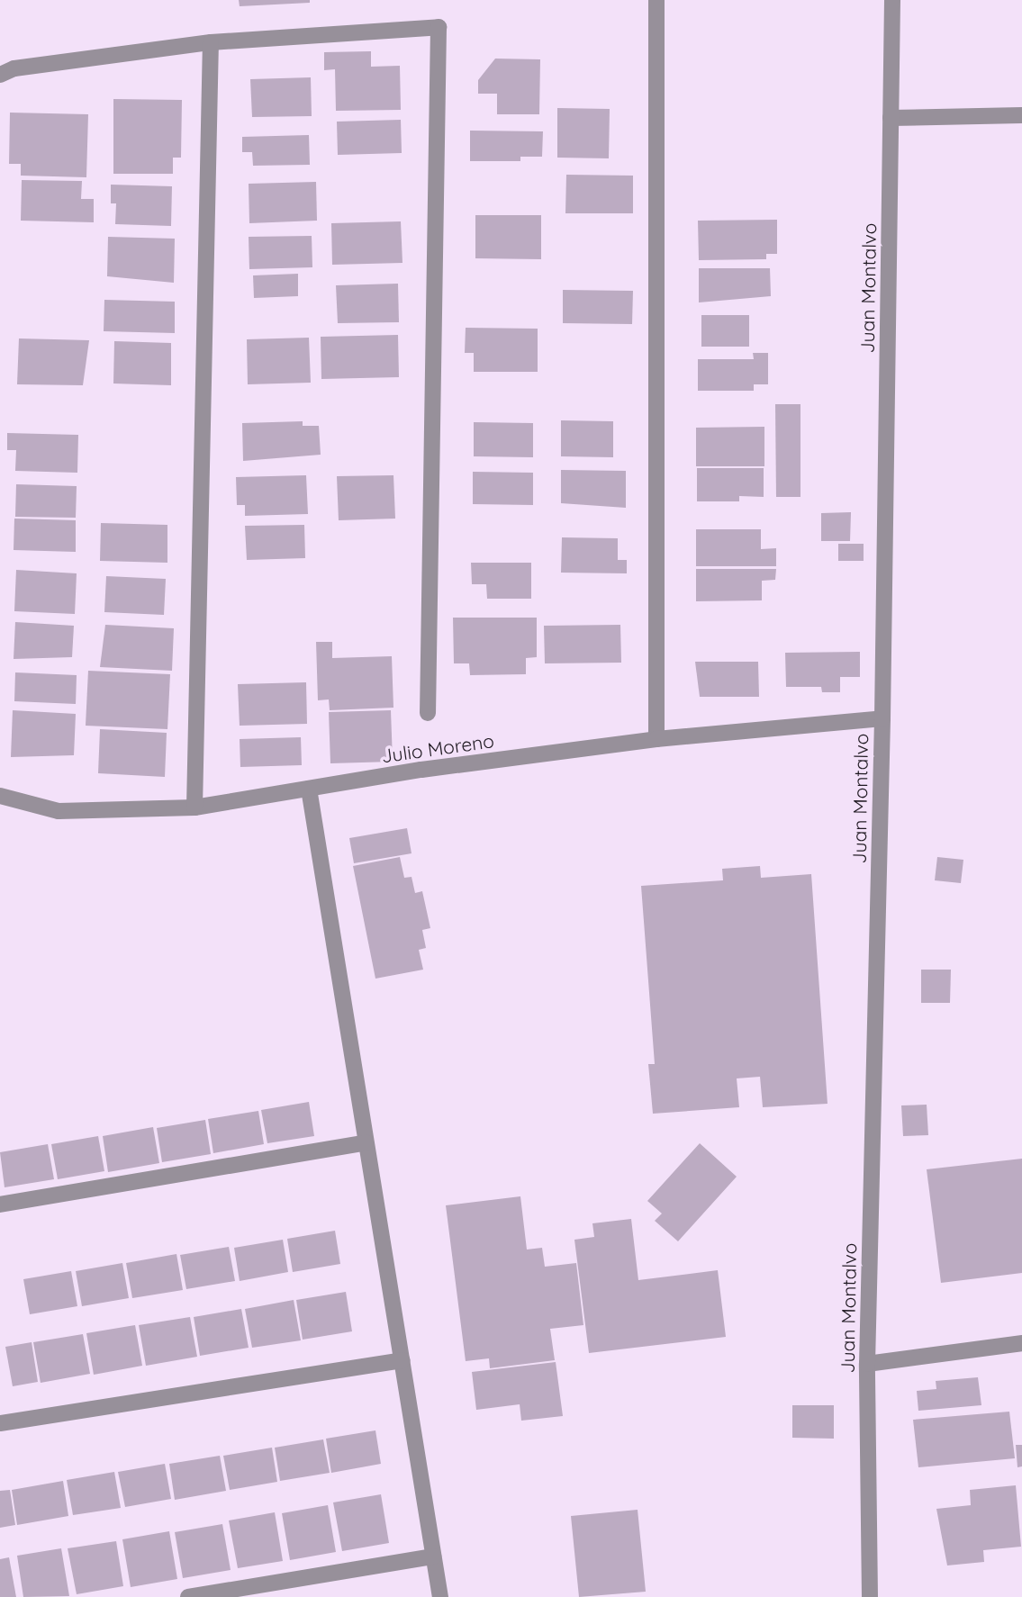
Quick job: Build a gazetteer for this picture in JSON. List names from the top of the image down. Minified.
{"streets":{"street":["Juan Montalvo","Julio Moreno"]},"crossings":[["Juan Montalvo","Julio Moreno"]]}
